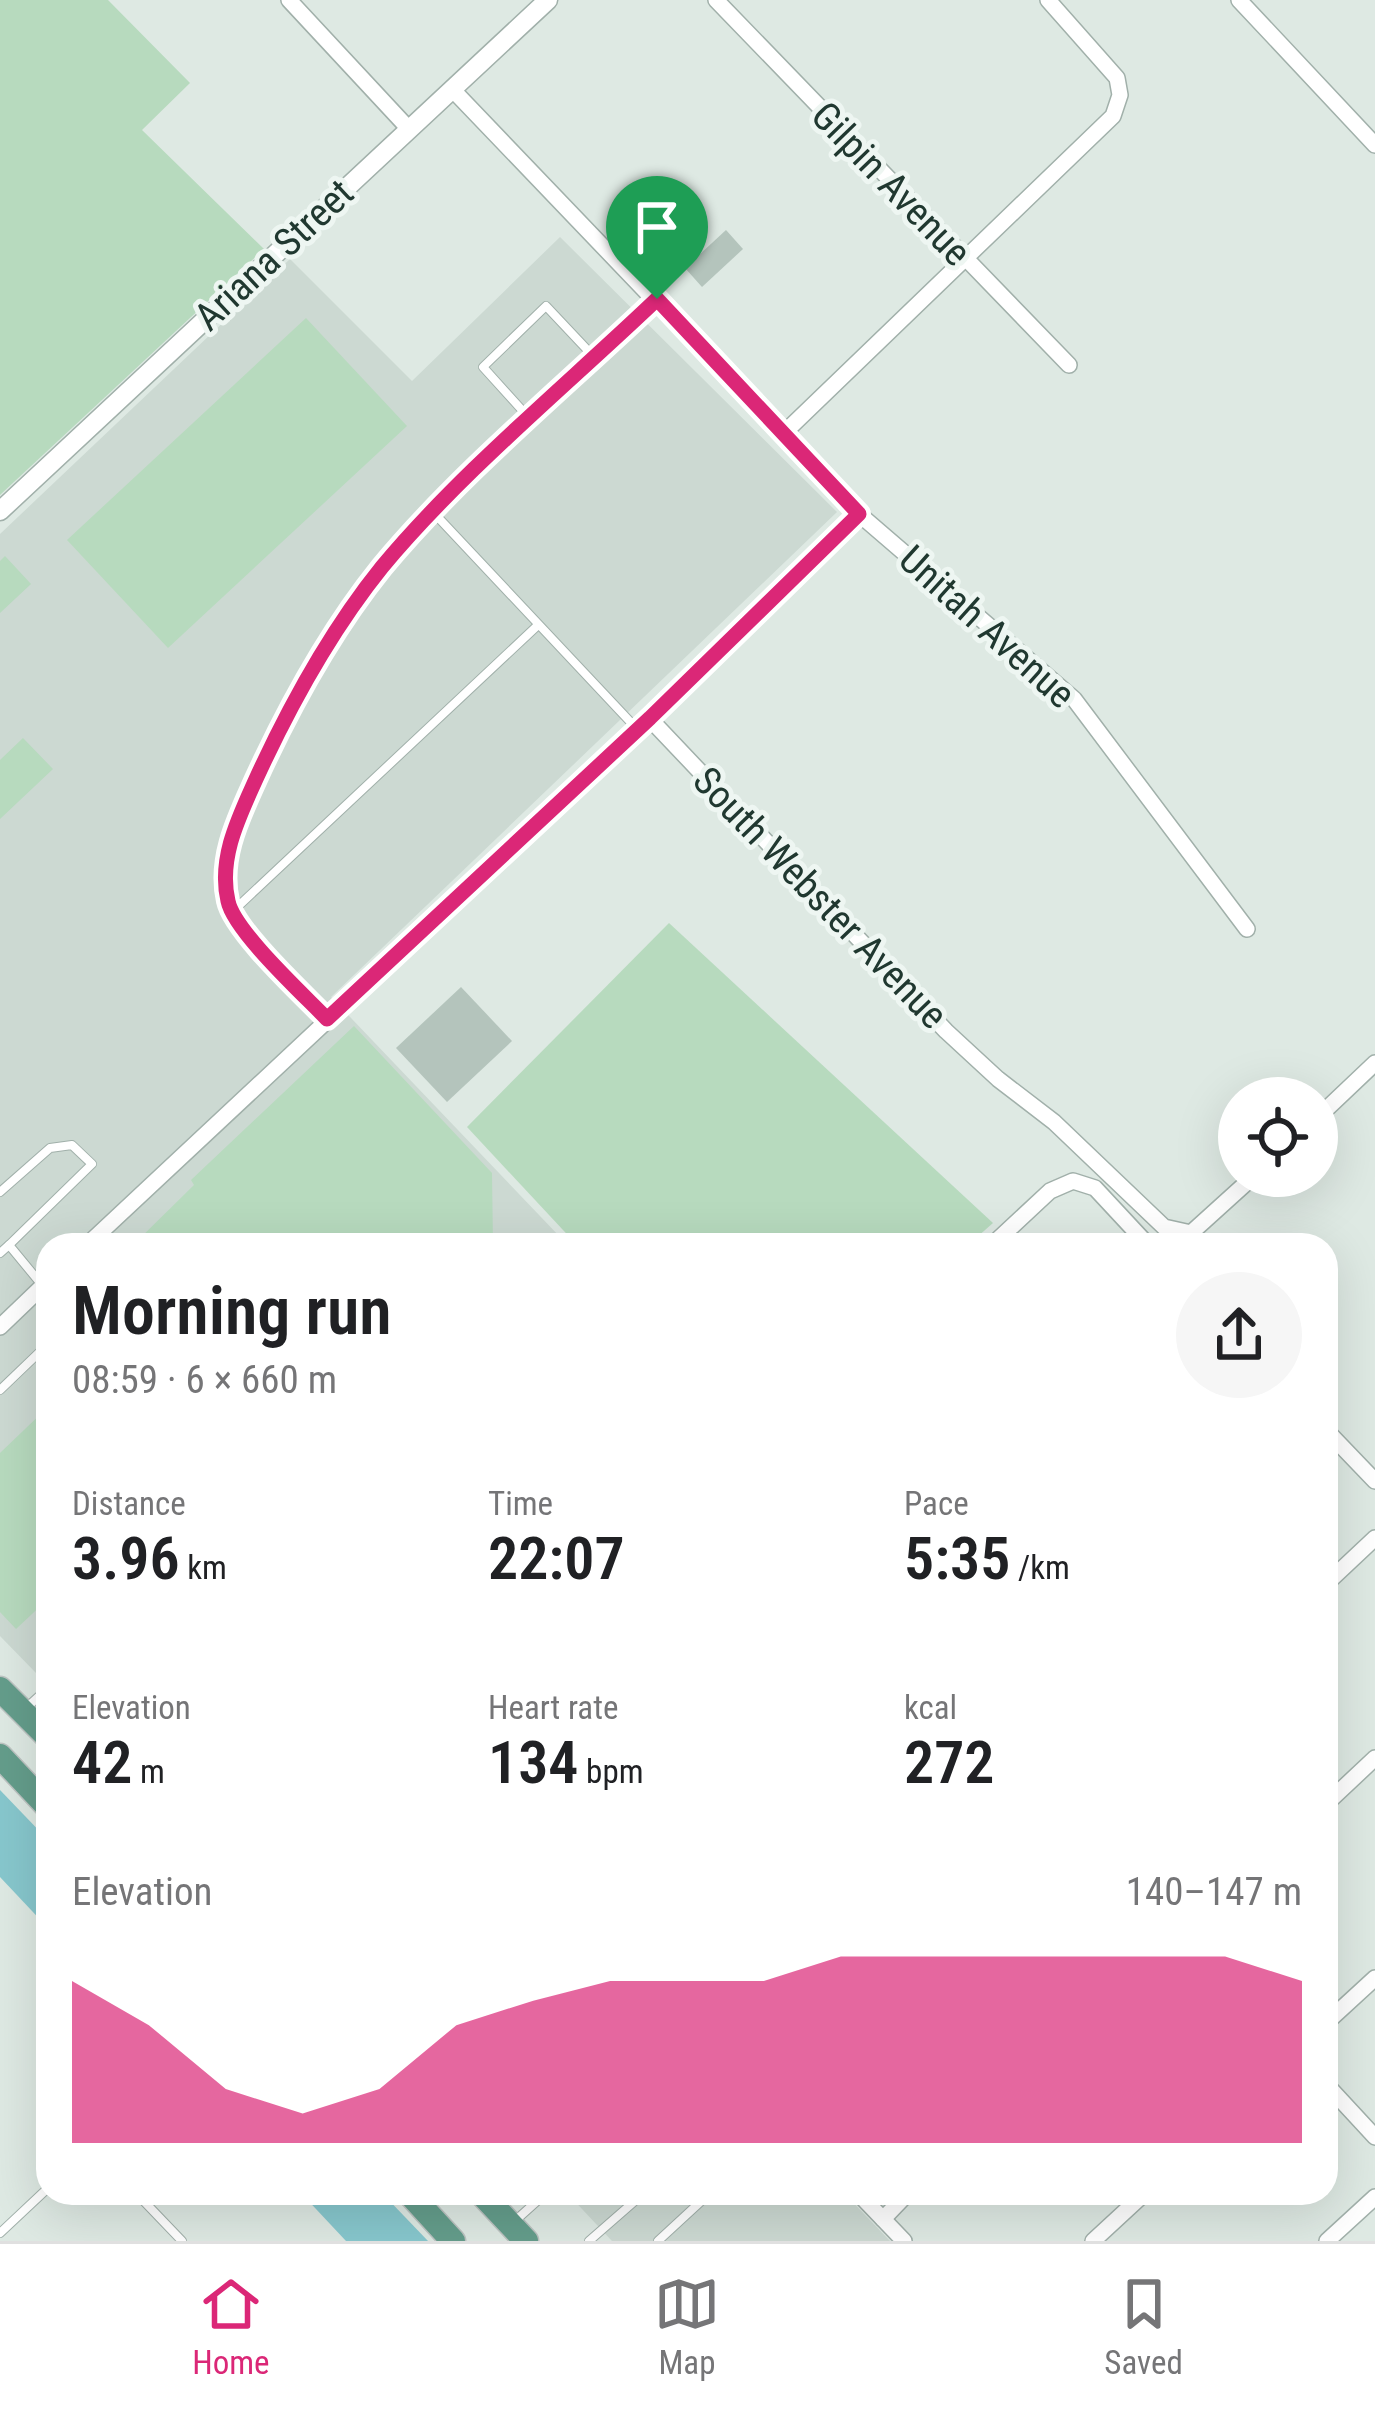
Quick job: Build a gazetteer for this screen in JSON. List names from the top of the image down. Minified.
{"streets":{"street":["Gilpin Avenue","Ariana Street","Unitah Avenue","South Webster Avenue"]},"crossings":[["Ariana Street","Unitah Avenue"]],"page":{"heading":["Morning run","08:59 · 6 × 660 m"],"stats":[["Distance","3.96 km"],["Time","22:07"],["Pace","5:35 /km"],["Elevation","42 m"],["Heart rate","134 bpm"],["kcal","272"]],"chart":["Elevation","140–147 m"],"tabs":["Home","Map","Saved"]}}
